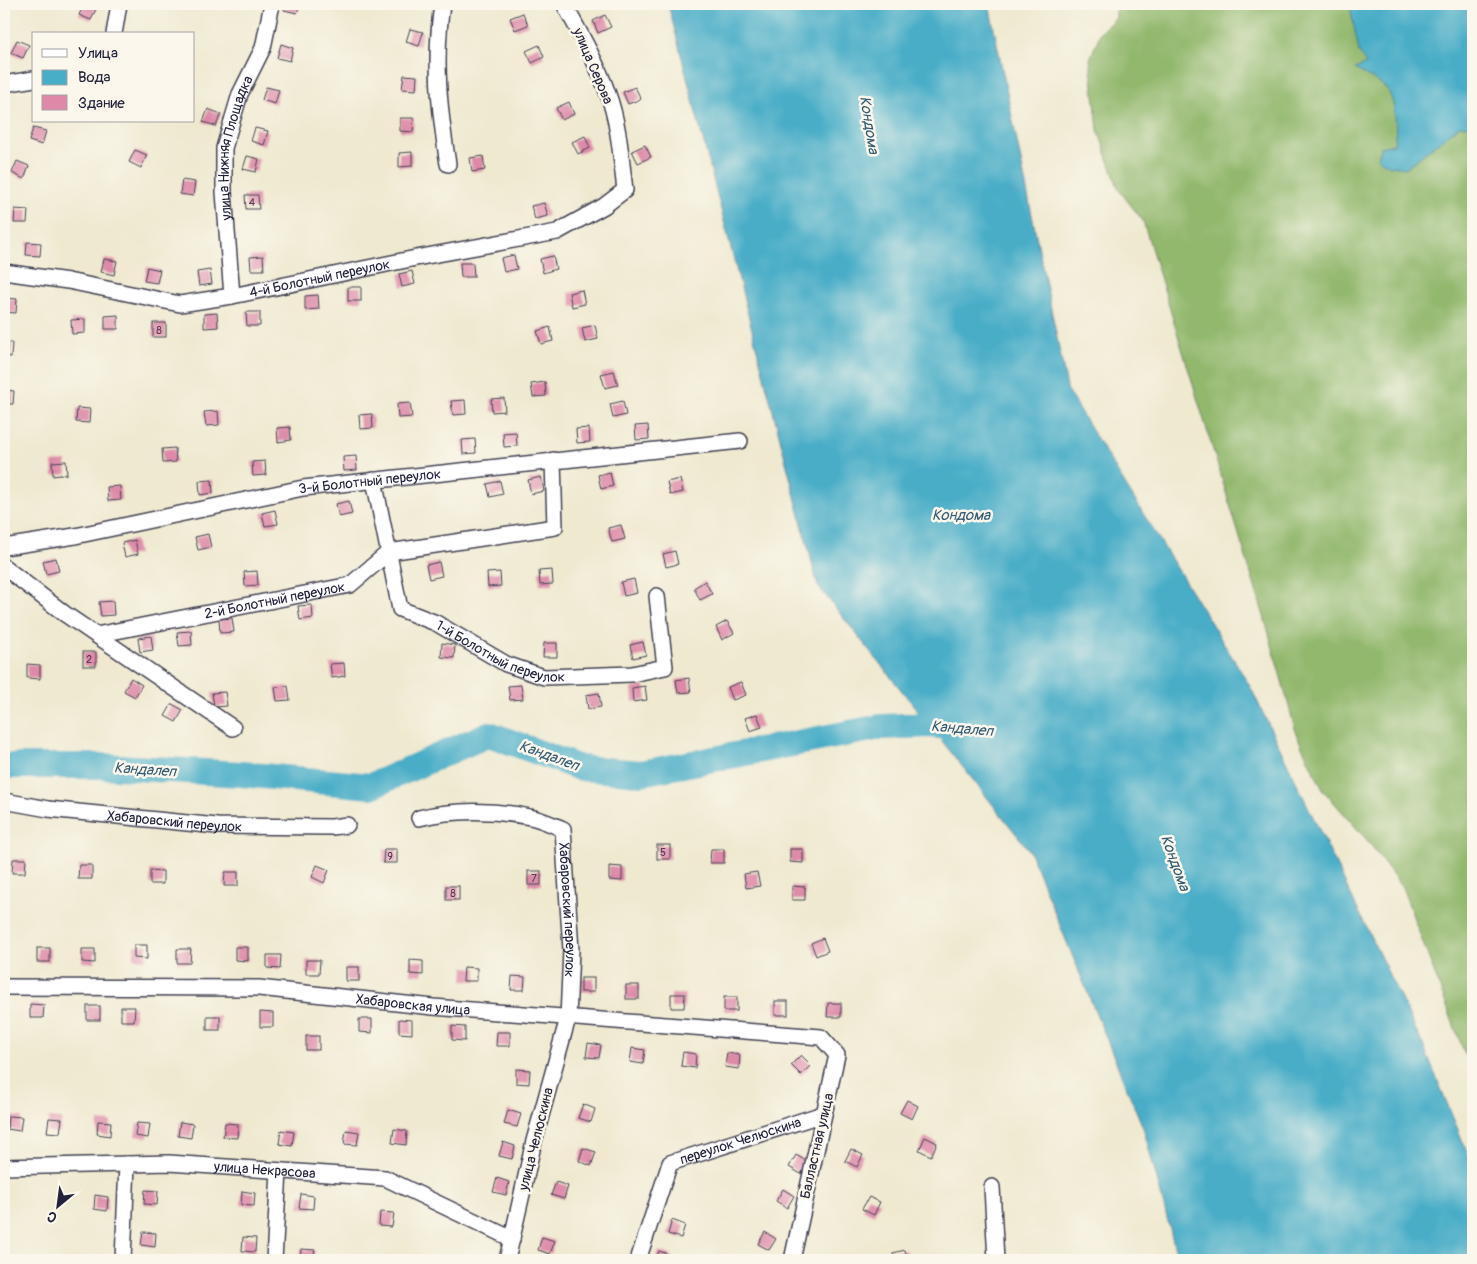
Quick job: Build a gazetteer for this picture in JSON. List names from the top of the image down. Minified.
{"streets":{"street":["улица Серова","улица Нижняя Площадка","4-й Болотный переулок","3-й Болотный переулок","2-й Болотный переулок","1-й Болотный переулок","Хабаровский переулок","Хабаровская улица","улица Челюскина","переулок Челюскина","Балластная улица","улица Некрасова"]},"crossings":[["улица Серова","4-й Болотный переулок"],["улица Нижняя Площадка","4-й Болотный переулок"],["3-й Болотный переулок","1-й Болотный переулок"],["2-й Болотный переулок","1-й Болотный переулок"],["Хабаровский переулок","Хабаровская улица"],["Хабаровский переулок","улица Челюскина"],["Хабаровская улица","улица Челюскина"],["Хабаровская улица","Балластная улица"],["улица Челюскина","улица Некрасова"],["переулок Челюскина","Балластная улица"]],"water":["Кондома","Кандалеп"],"house_numbers":["4","8","2","5","9","7","8"],"legend":["Улица","Вода","Здание"],"north":"bottom left"}
